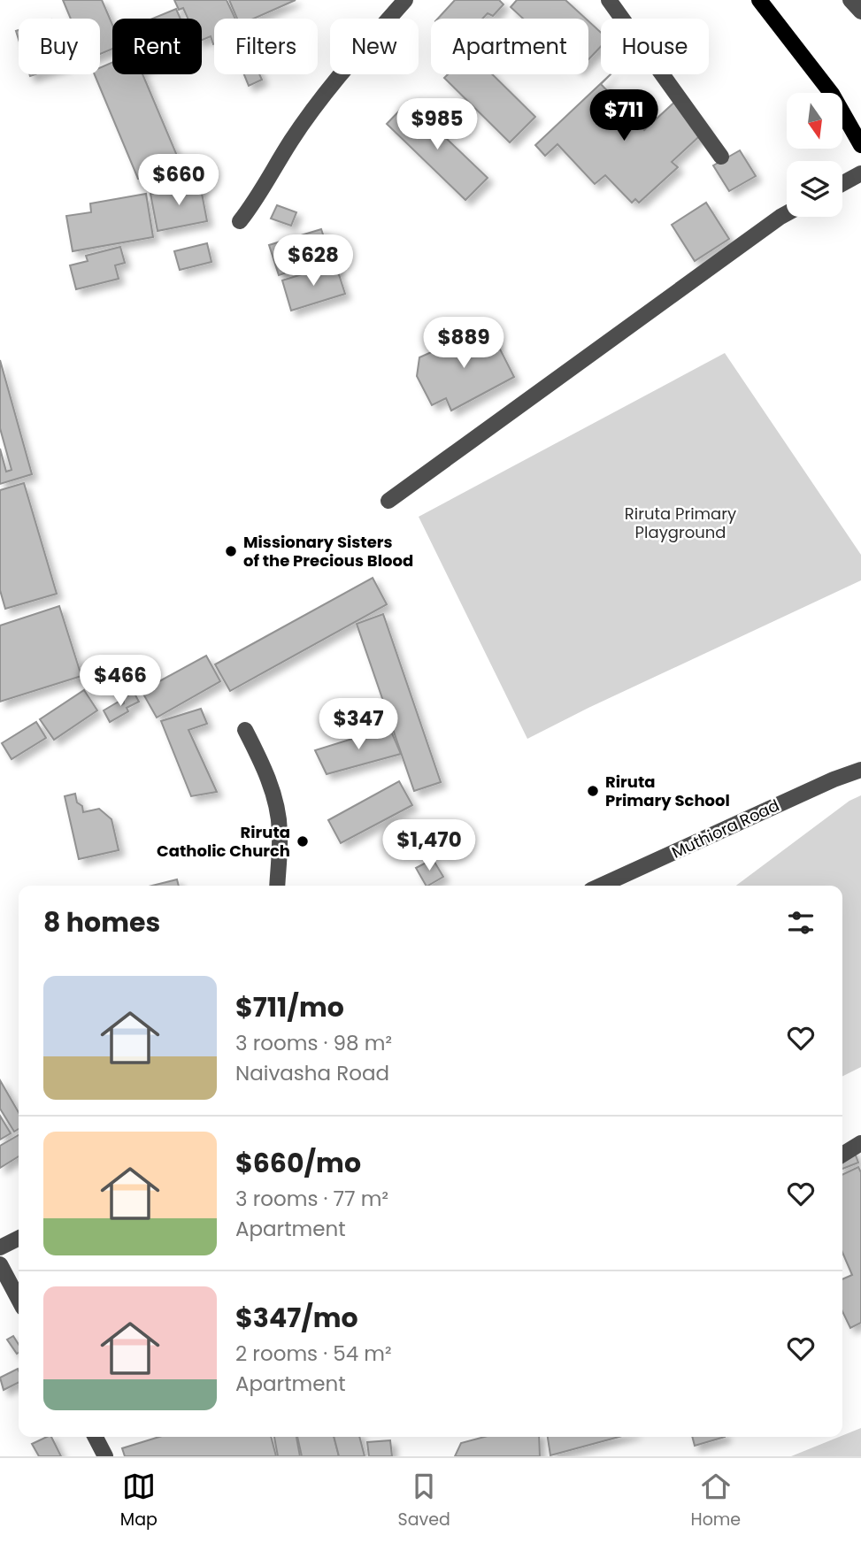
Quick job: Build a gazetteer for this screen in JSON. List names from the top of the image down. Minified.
{"streets":{"street":["Muthiora Road"]},"parks":["Riruta Primary Playground"],"places":["Missionary Sisters of the Precious Blood","Riruta Primary School","Riruta Catholic Church"],"north":"bottom","page":{"chip":["Buy","Rent","Filters","New","Apartment","House"],"price":["$711","$985","$660","$628","$889","$466","$347","$1,470"],"heading":"8 homes","list":[{"name":"$711/mo","note":"3 rooms · 98 m² · Naivasha Road"},{"name":"$660/mo","note":"3 rooms · 77 m² · Apartment"},{"name":"$347/mo","note":"2 rooms · 54 m² · Apartment"}],"tabs":["Map","Saved","Home"]}}
